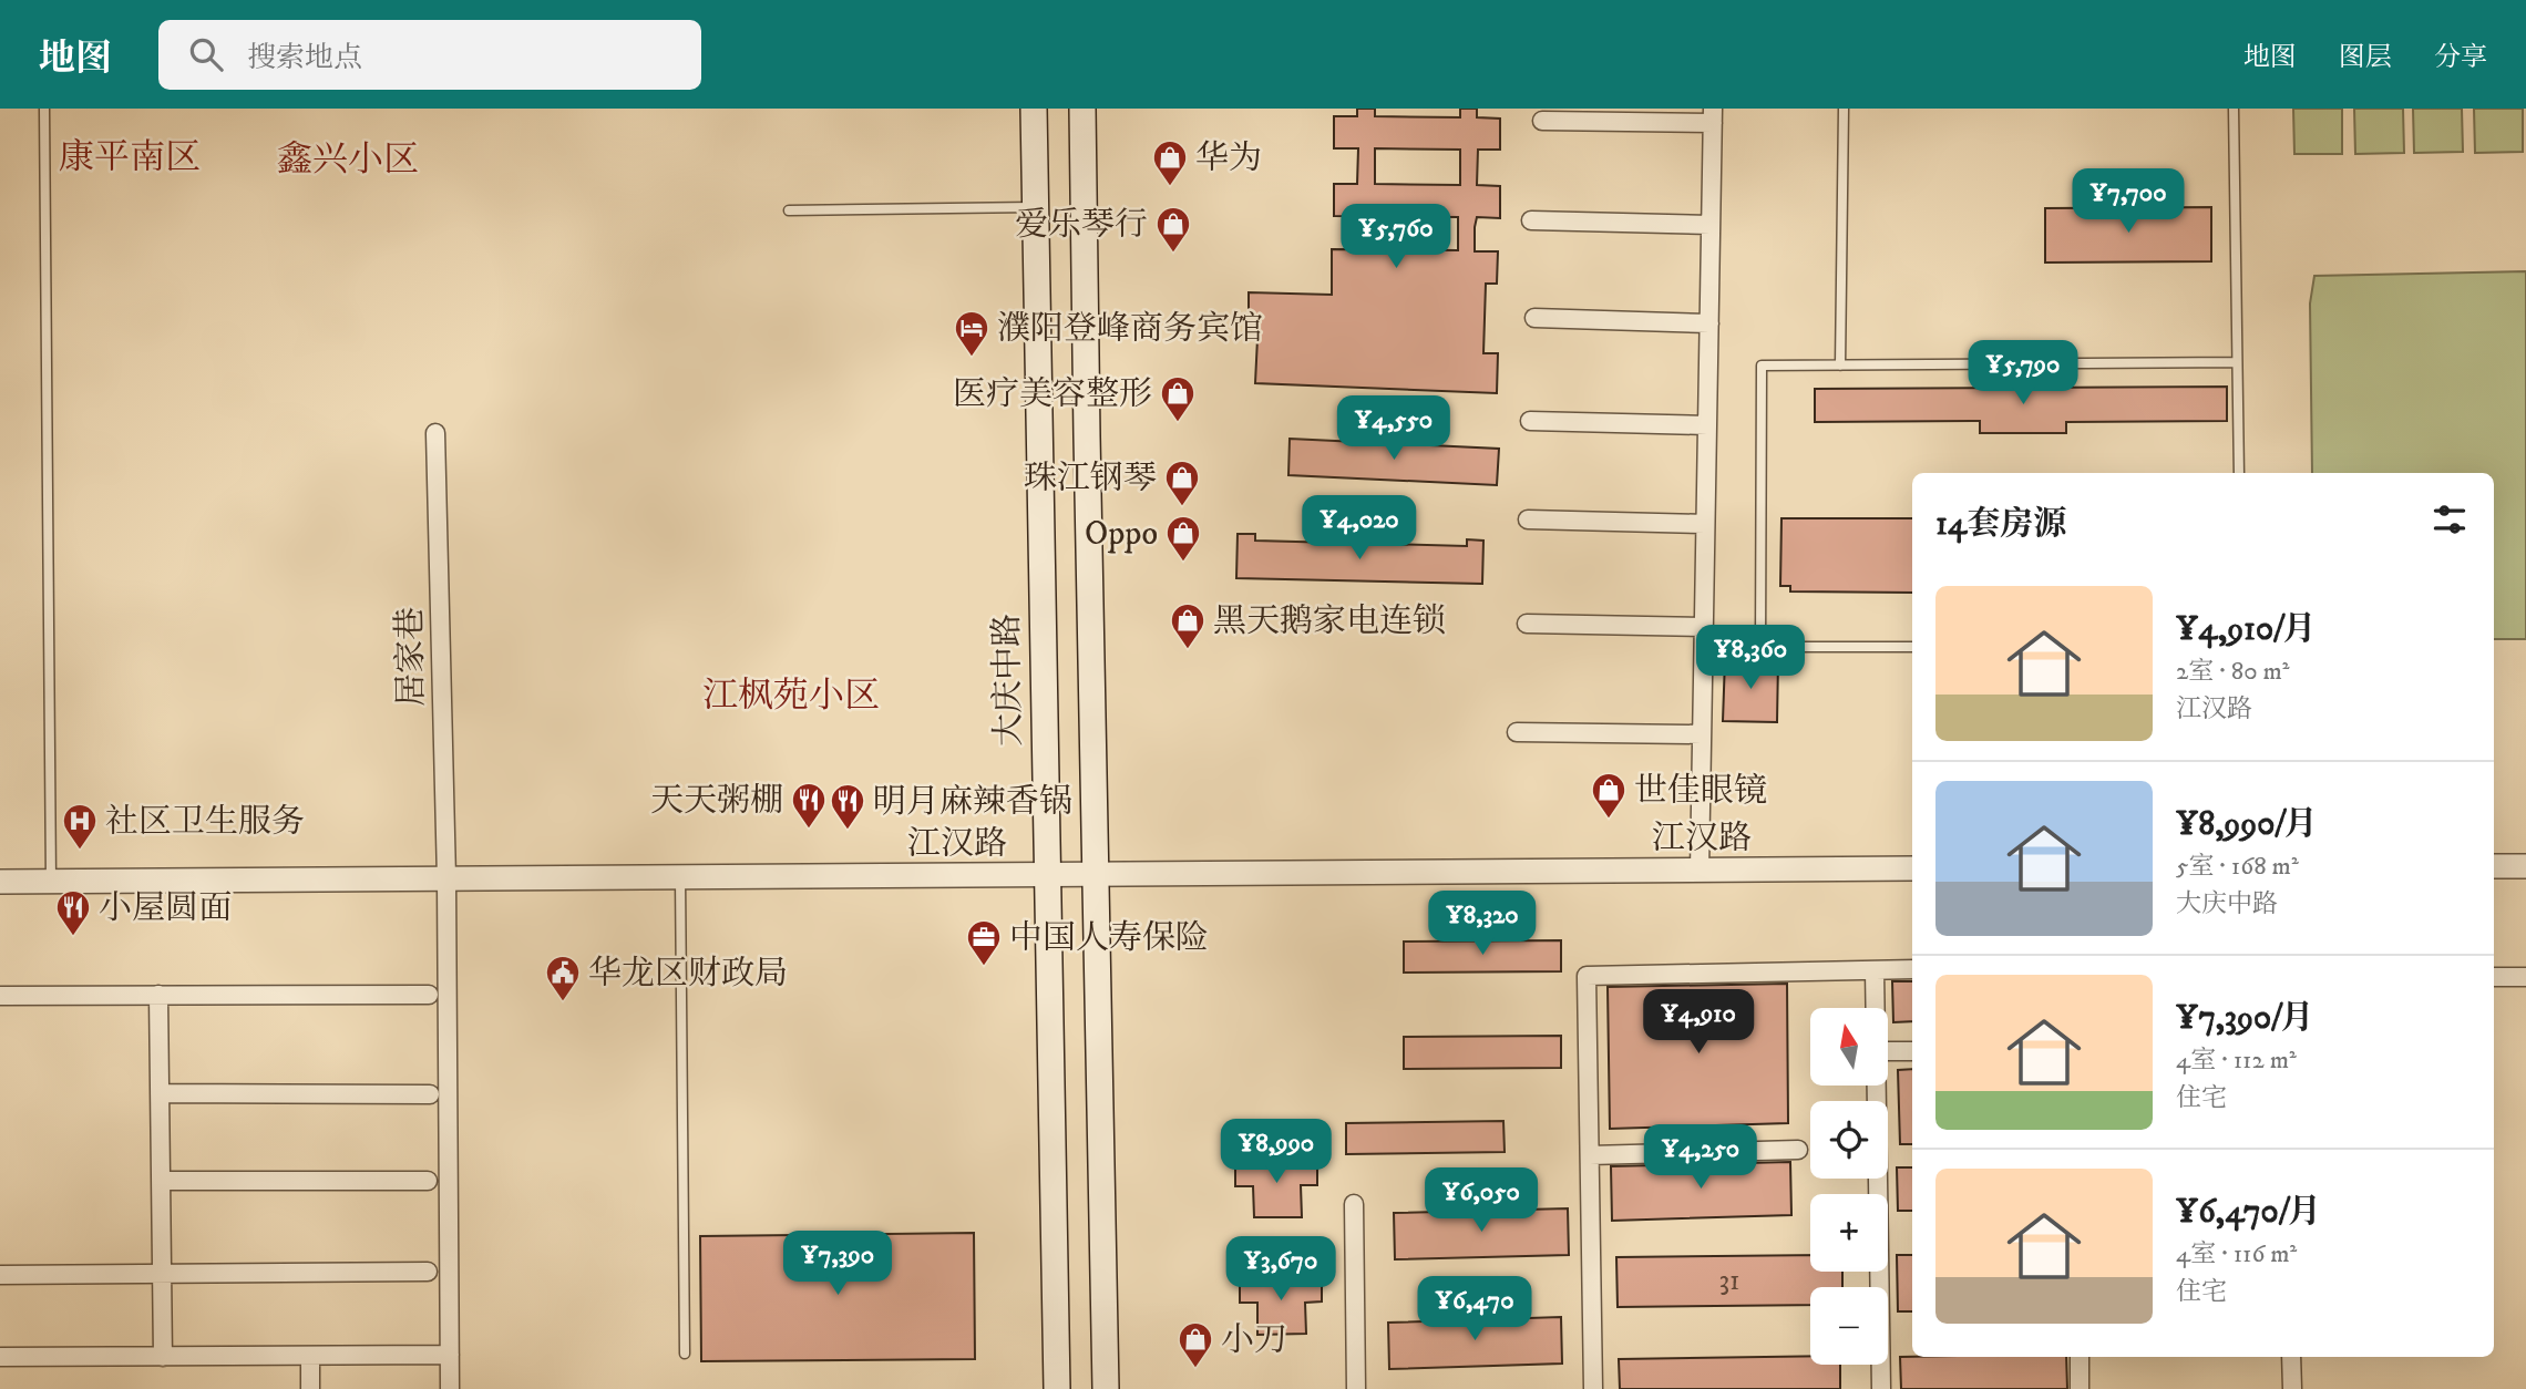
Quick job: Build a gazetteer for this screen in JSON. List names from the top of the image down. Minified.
{"streets":{"main road":["大庆中路"],"street":["居家巷","江汉路"]},"crossings":[["居家巷","江汉路"],["大庆中路","江汉路"]],"districts":["康平南区","鑫兴小区","江枫苑小区"],"places":{"shop":["华为","爱乐琴行","医疗美容整形","珠江钢琴","Oppo","黑天鹅家电连锁","世佳眼镜","小刀"],"hotel":["濮阳登峰商务宾馆"],"restaurant":["天天粥棚","明月麻辣香锅","小屋圆面"],"hospital":["社区卫生服务"],"office":["中国人寿保险"],"public building":["华龙区财政局"]},"house_numbers":["31"],"north":"top","page":{"header":"地图","search":"搜索地点","nav":["地图","图层","分享"],"price":["¥7,700","¥5,760","¥5,790","¥4,550","¥4,020","¥8,360","¥8,320","¥4,910","¥8,990","¥4,250","¥6,050","¥7,390","¥3,670","¥6,470"],"heading":"14套房源","list":[{"name":"¥4,910/月","note":"2室 · 80 m² · 江汉路"},{"name":"¥8,990/月","note":"5室 · 168 m² · 大庆中路"},{"name":"¥7,390/月","note":"4室 · 112 m² · 住宅"},{"name":"¥6,470/月","note":"4室 · 116 m² · 住宅"}],"map_buttons":["+","−"]}}
